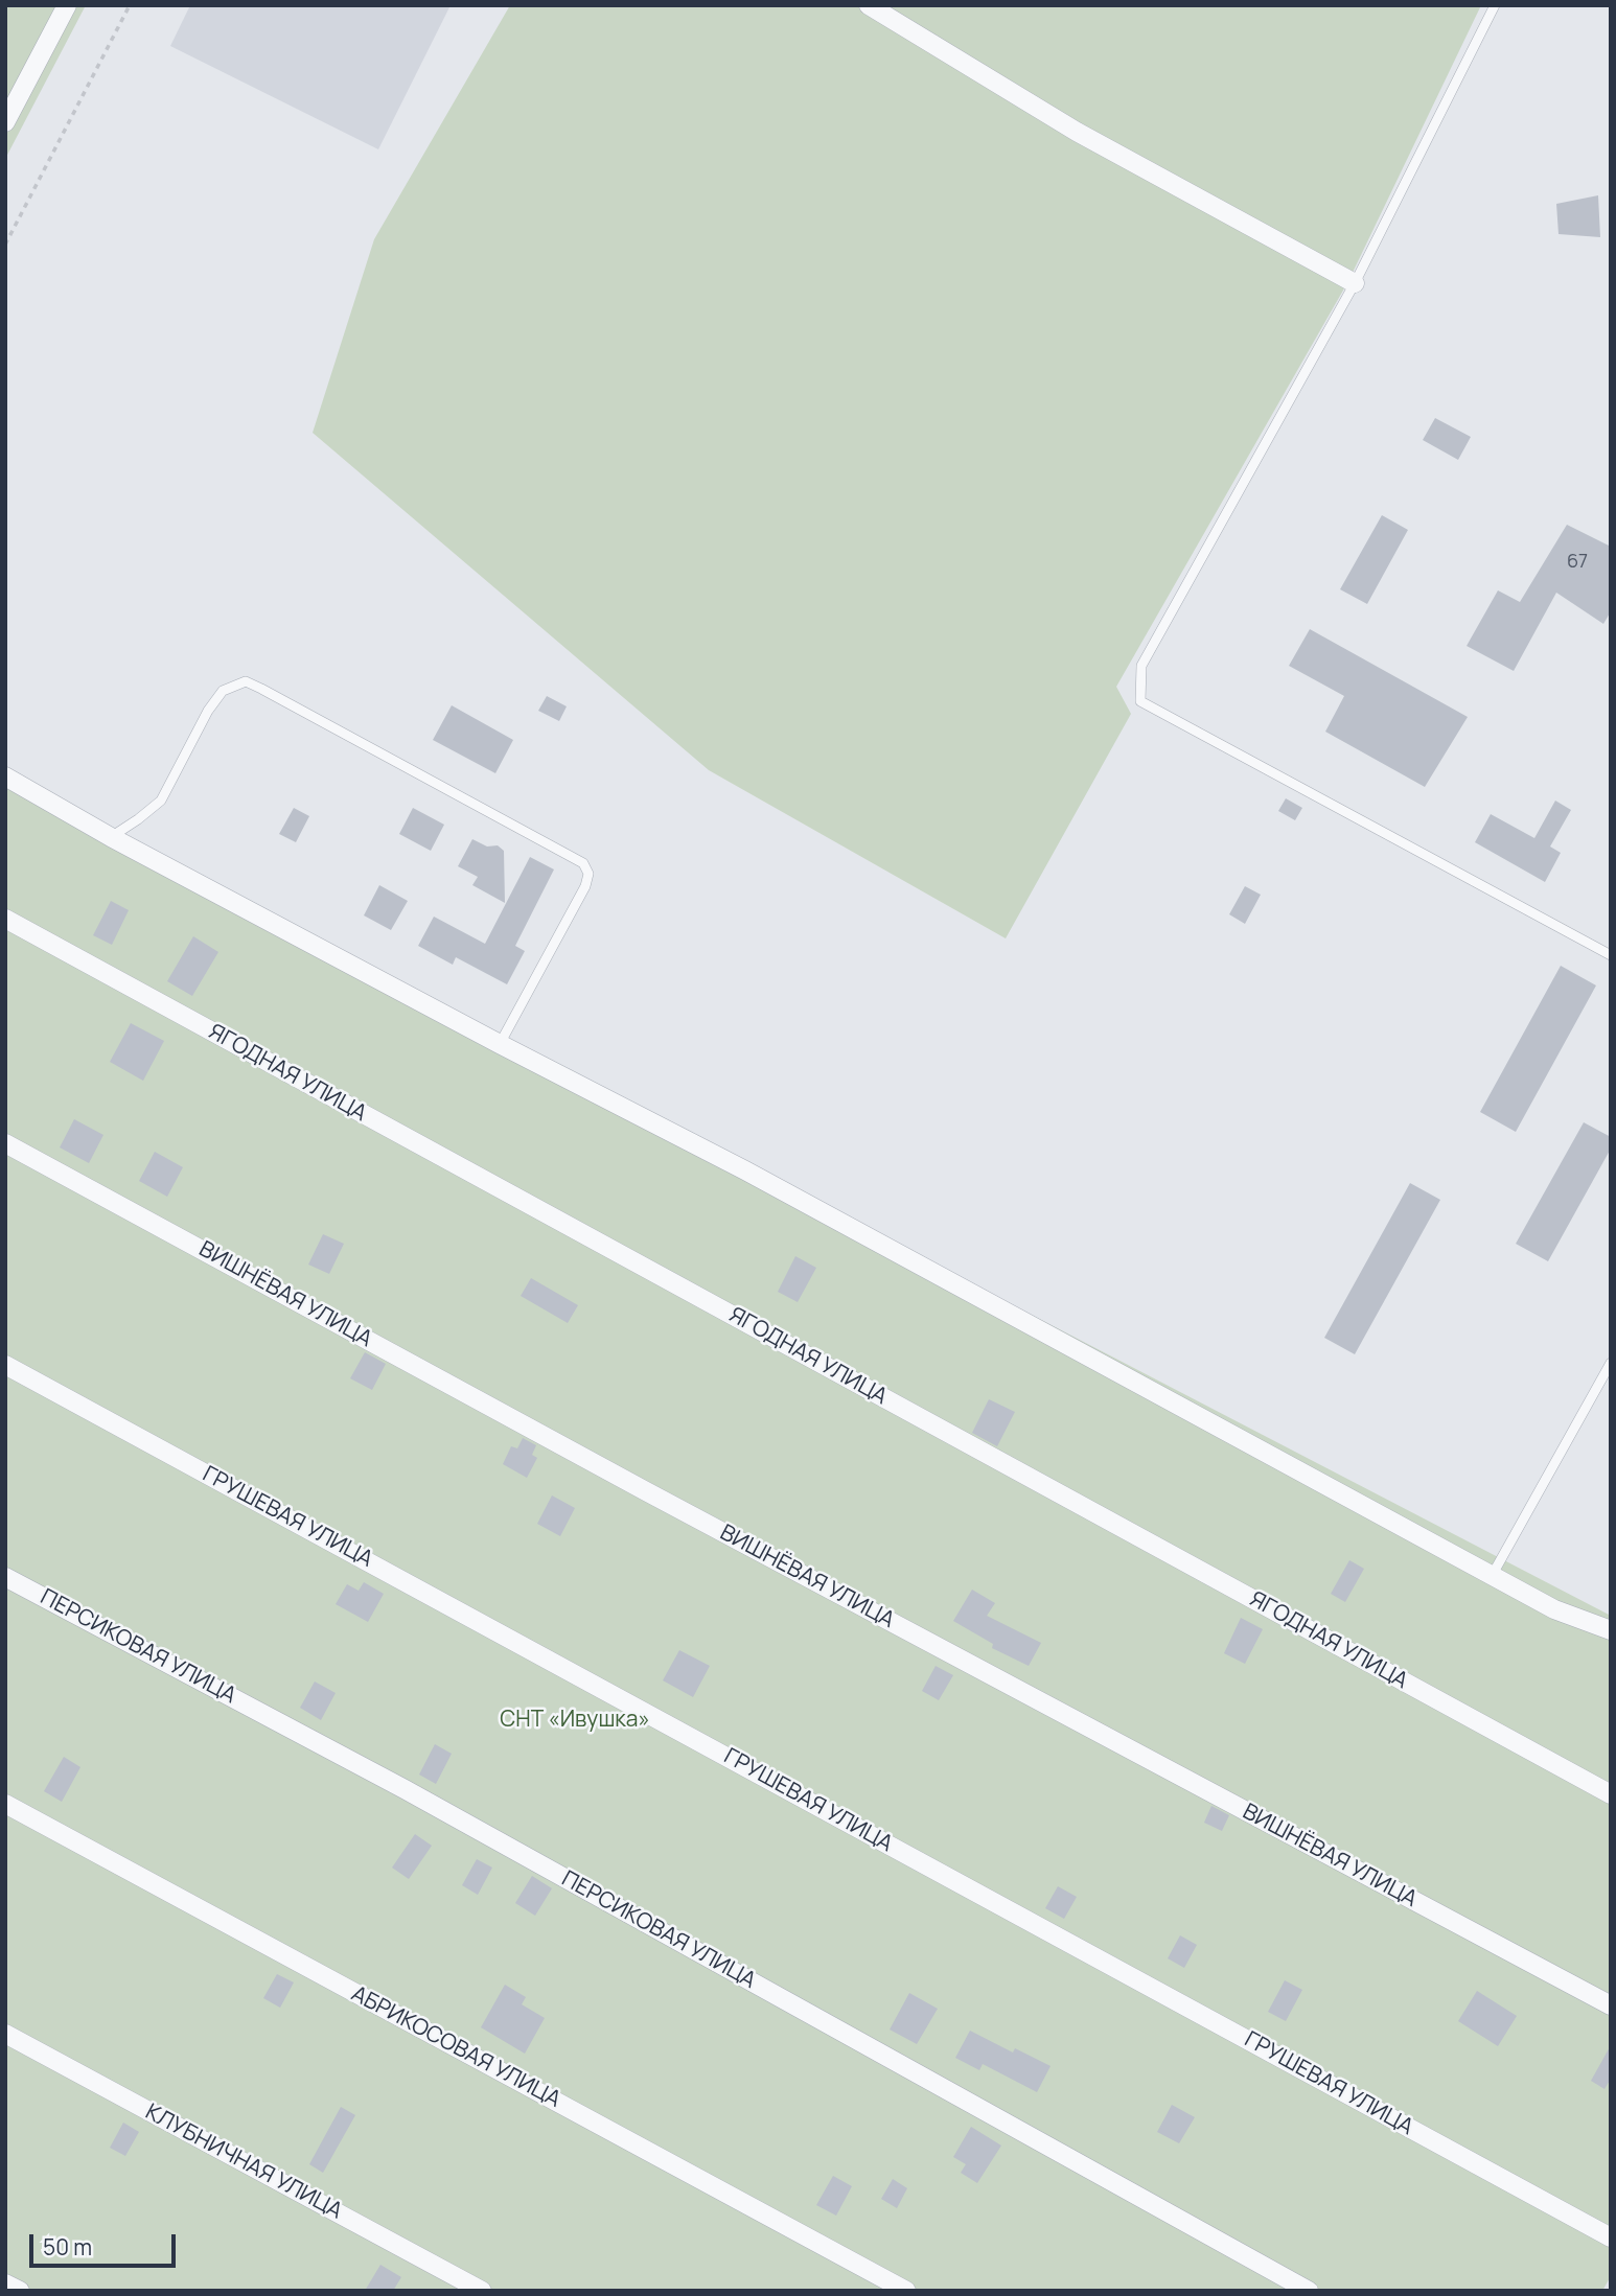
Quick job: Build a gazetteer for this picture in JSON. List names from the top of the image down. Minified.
{"streets":{"street":["ЯГОДНАЯ УЛИЦА","ВИШНЁВАЯ УЛИЦА","ГРУШЕВАЯ УЛИЦА","ПЕРСИКОВАЯ УЛИЦА","АБРИКОСОВАЯ УЛИЦА","КЛУБНИЧНАЯ УЛИЦА"]},"parks":["СНТ «Ивушка»"],"house_numbers":["67"],"scale_bar":"50 m"}
